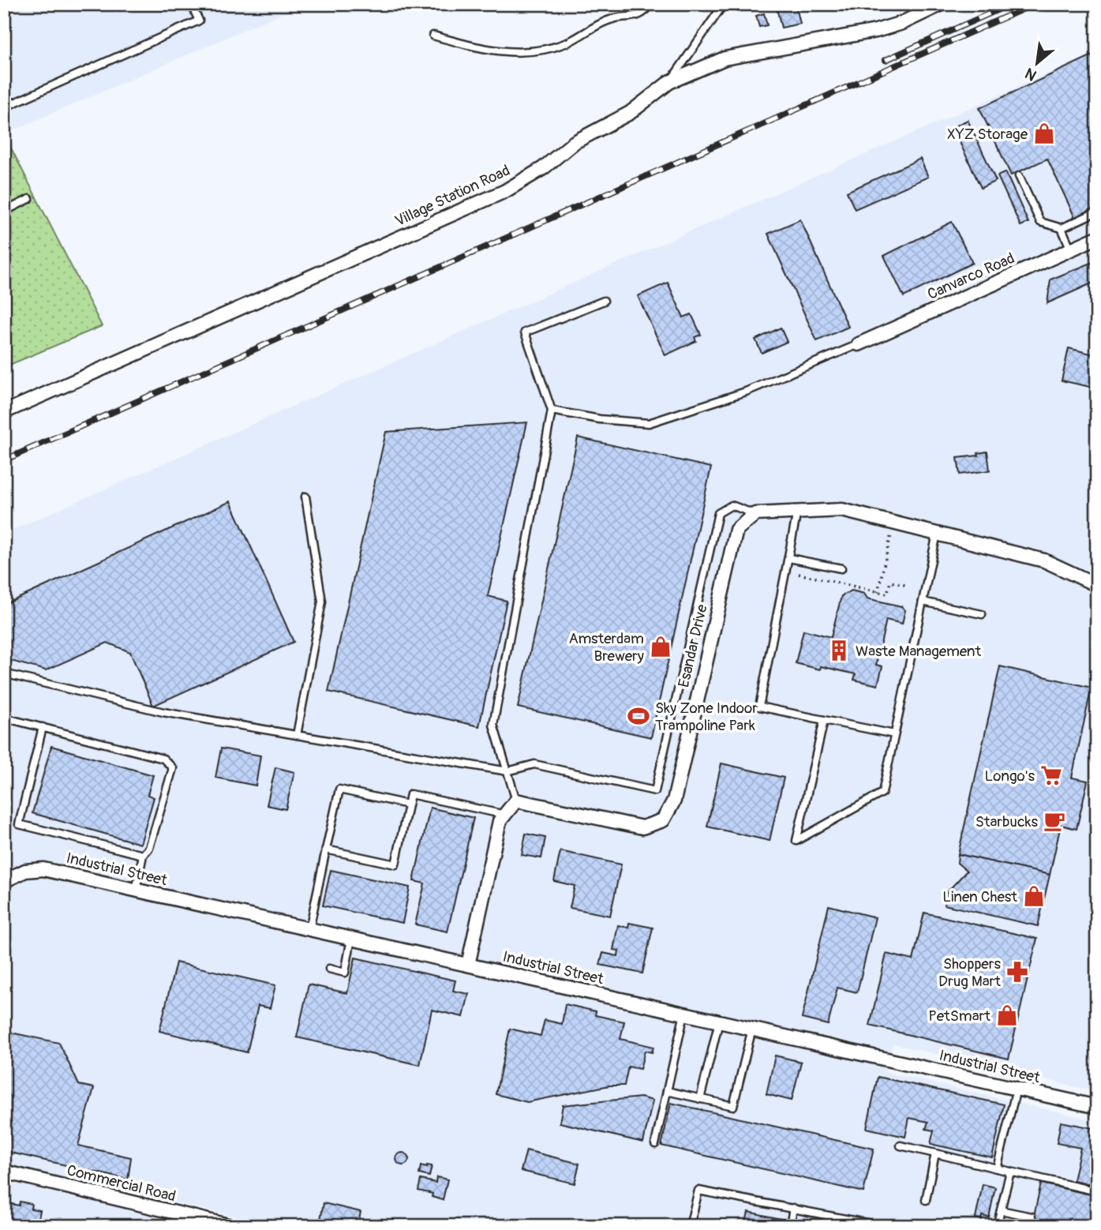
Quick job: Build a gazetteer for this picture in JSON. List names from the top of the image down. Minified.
{"streets":{"street":["Village Station Road","Canvarco Road","Esandar Drive","Industrial Street","Commercial Road"]},"places":{"shop":["XYZ Storage","Amsterdam Brewery","Linen Chest","PetSmart"],"building":["Waste Management"],"sports":["Sky Zone Indoor Trampoline Park"],"supermarket":["Longo's"],"cafe":["Starbucks"],"pharmacy":["Shoppers Drug Mart"]},"north":"bottom left"}
